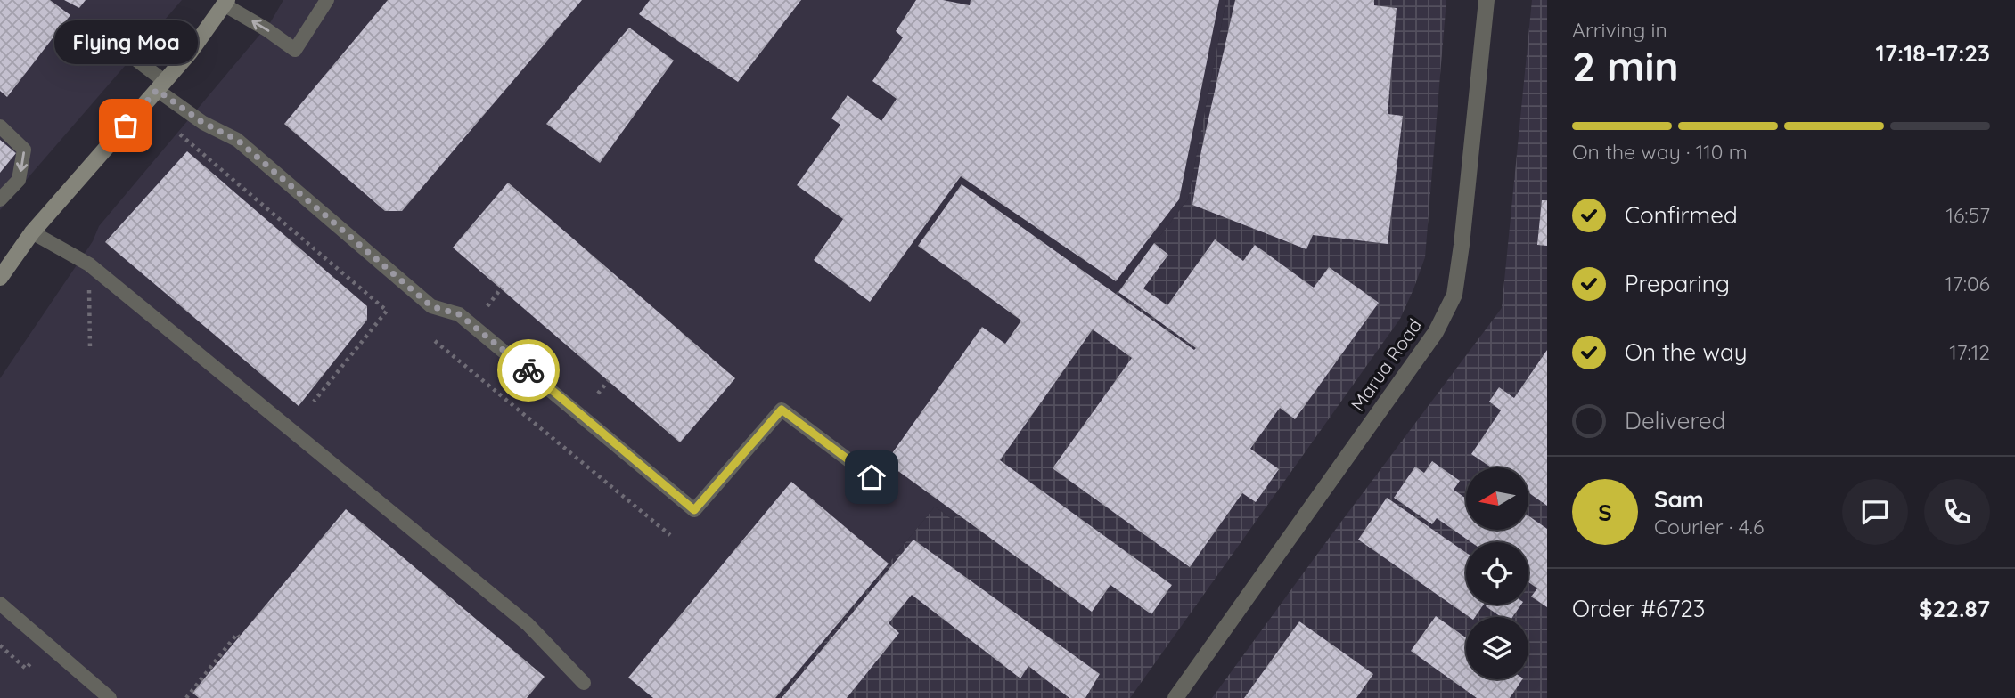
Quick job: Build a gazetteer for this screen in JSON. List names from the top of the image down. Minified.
{"streets":{"street":["Marua Road"]},"places":["Flying Moa"],"north":"left","page":{"heading":["2 min","Arriving in","17:18–17:23"],"panel":["Sam","Courier · 4.6","Order #6723","$22.87"],"bubble":"Flying Moa","bar":"On the way · 110 m","list":[["Confirmed","16:57"],["Preparing","17:06"],["On the way","17:12"],"Delivered"],"round":"S"}}
